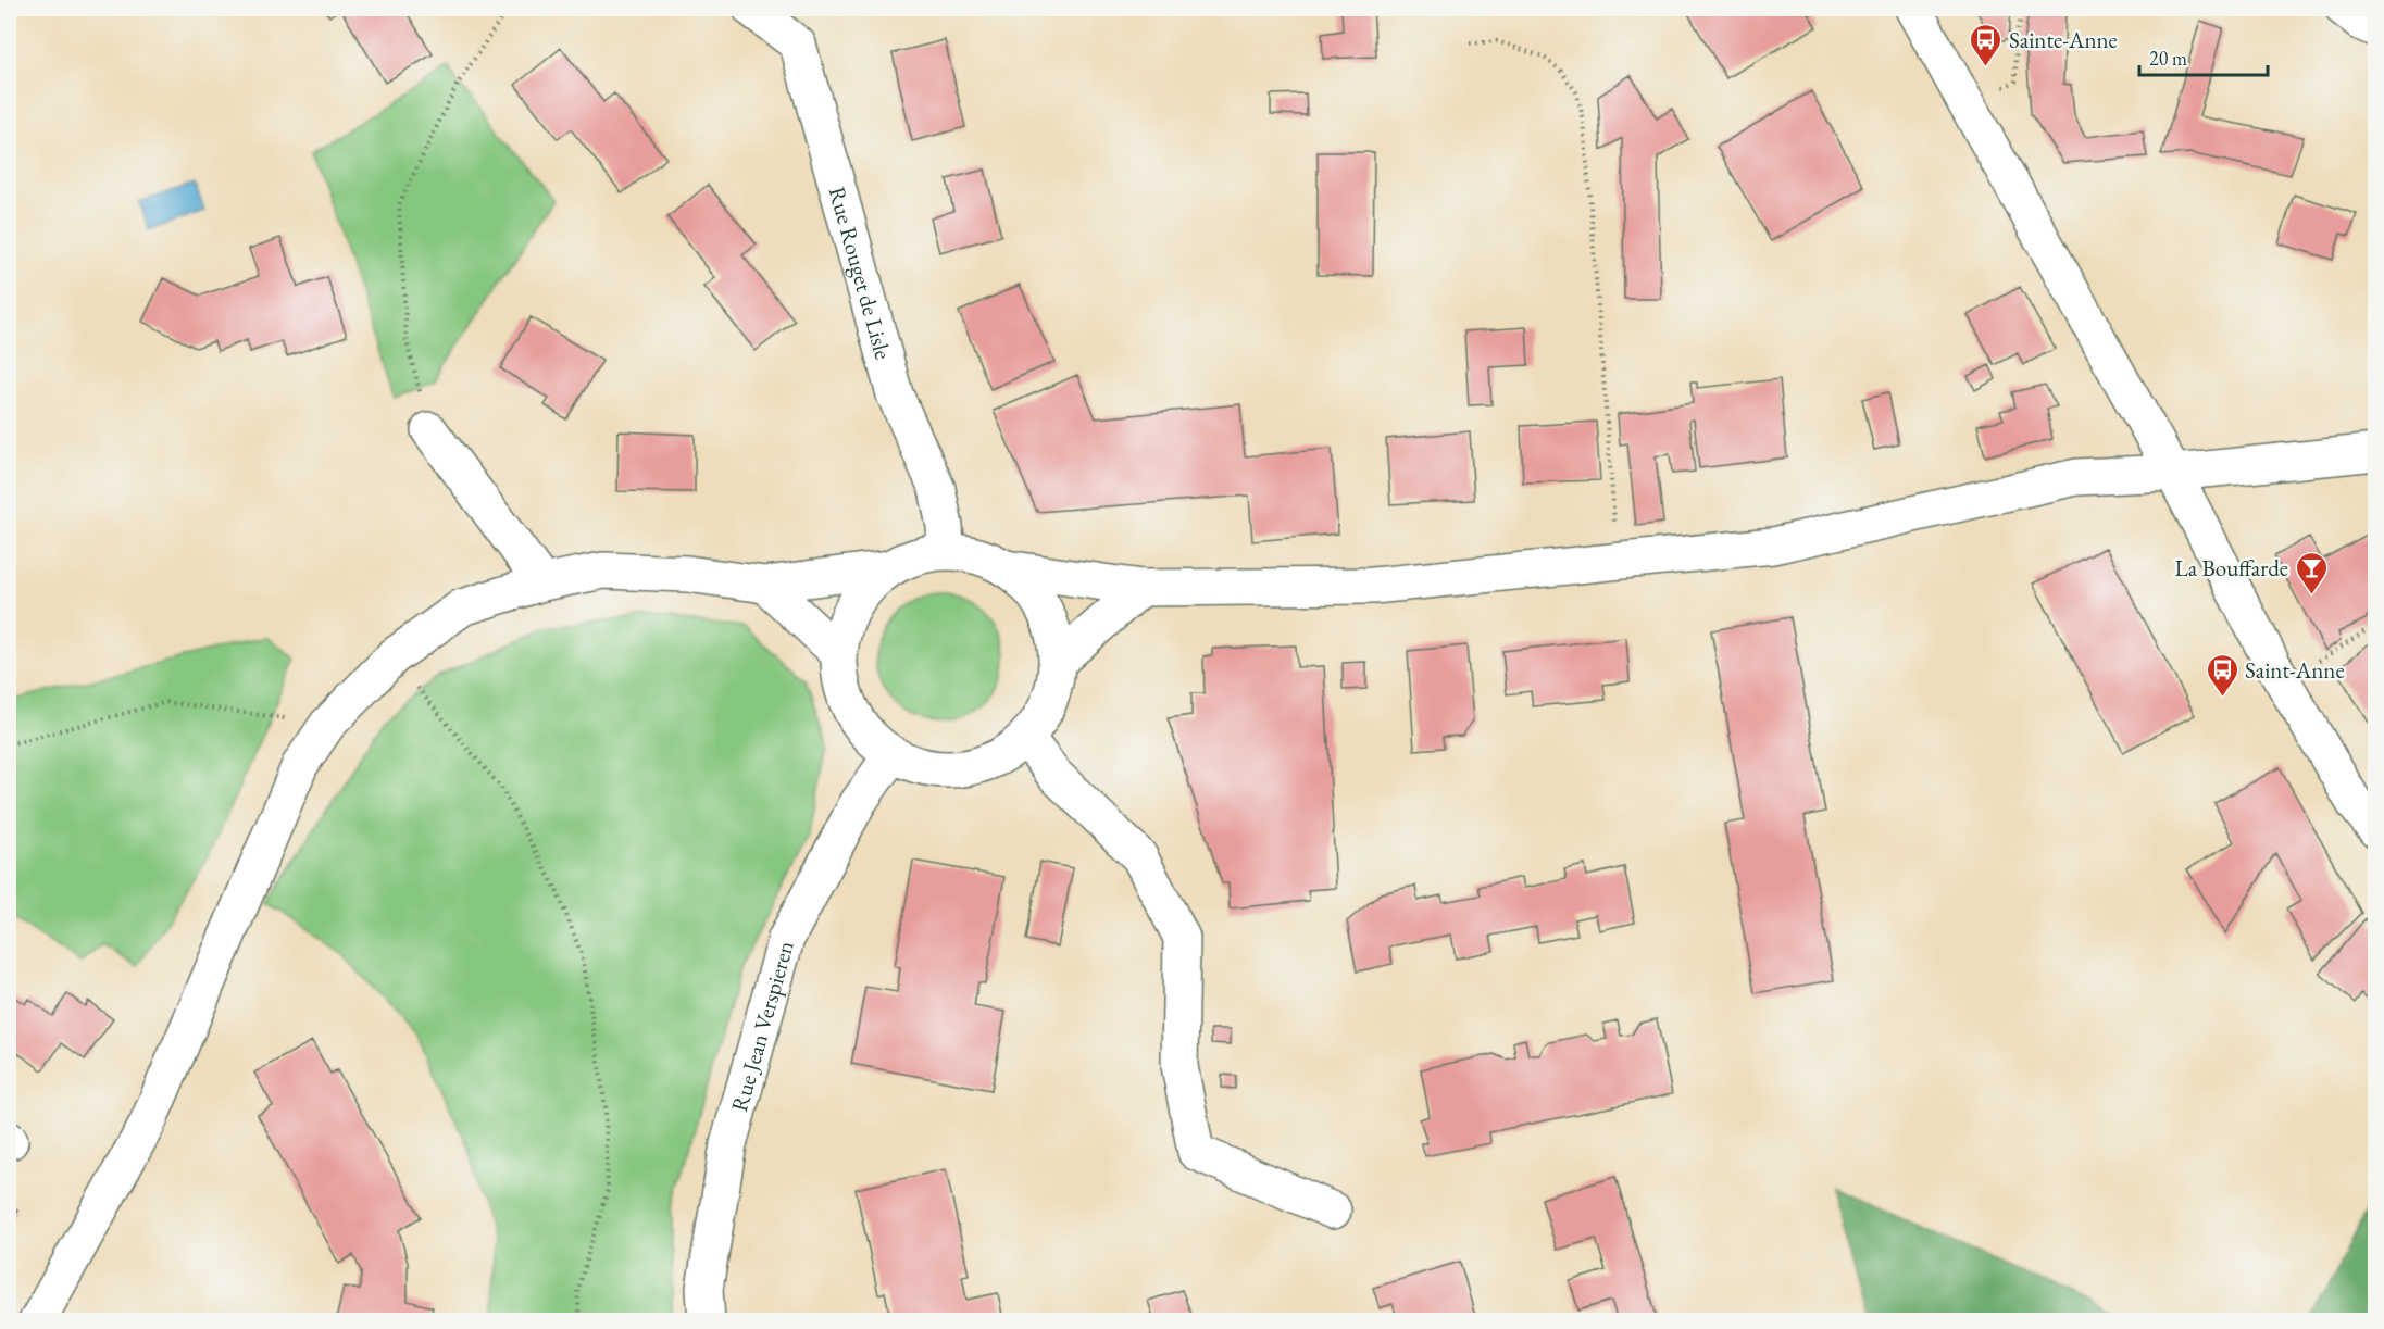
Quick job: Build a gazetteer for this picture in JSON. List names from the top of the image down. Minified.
{"streets":{"street":["Rue Rouget de Lisle","Rue Jean Verspieren"]},"crossings":[["Rue Rouget de Lisle","Rue Jean Verspieren"]],"places":{"bus stop":["Sainte-Anne","Saint-Anne"],"bar":["La Bouffarde"]},"scale_bar":"20 m"}
